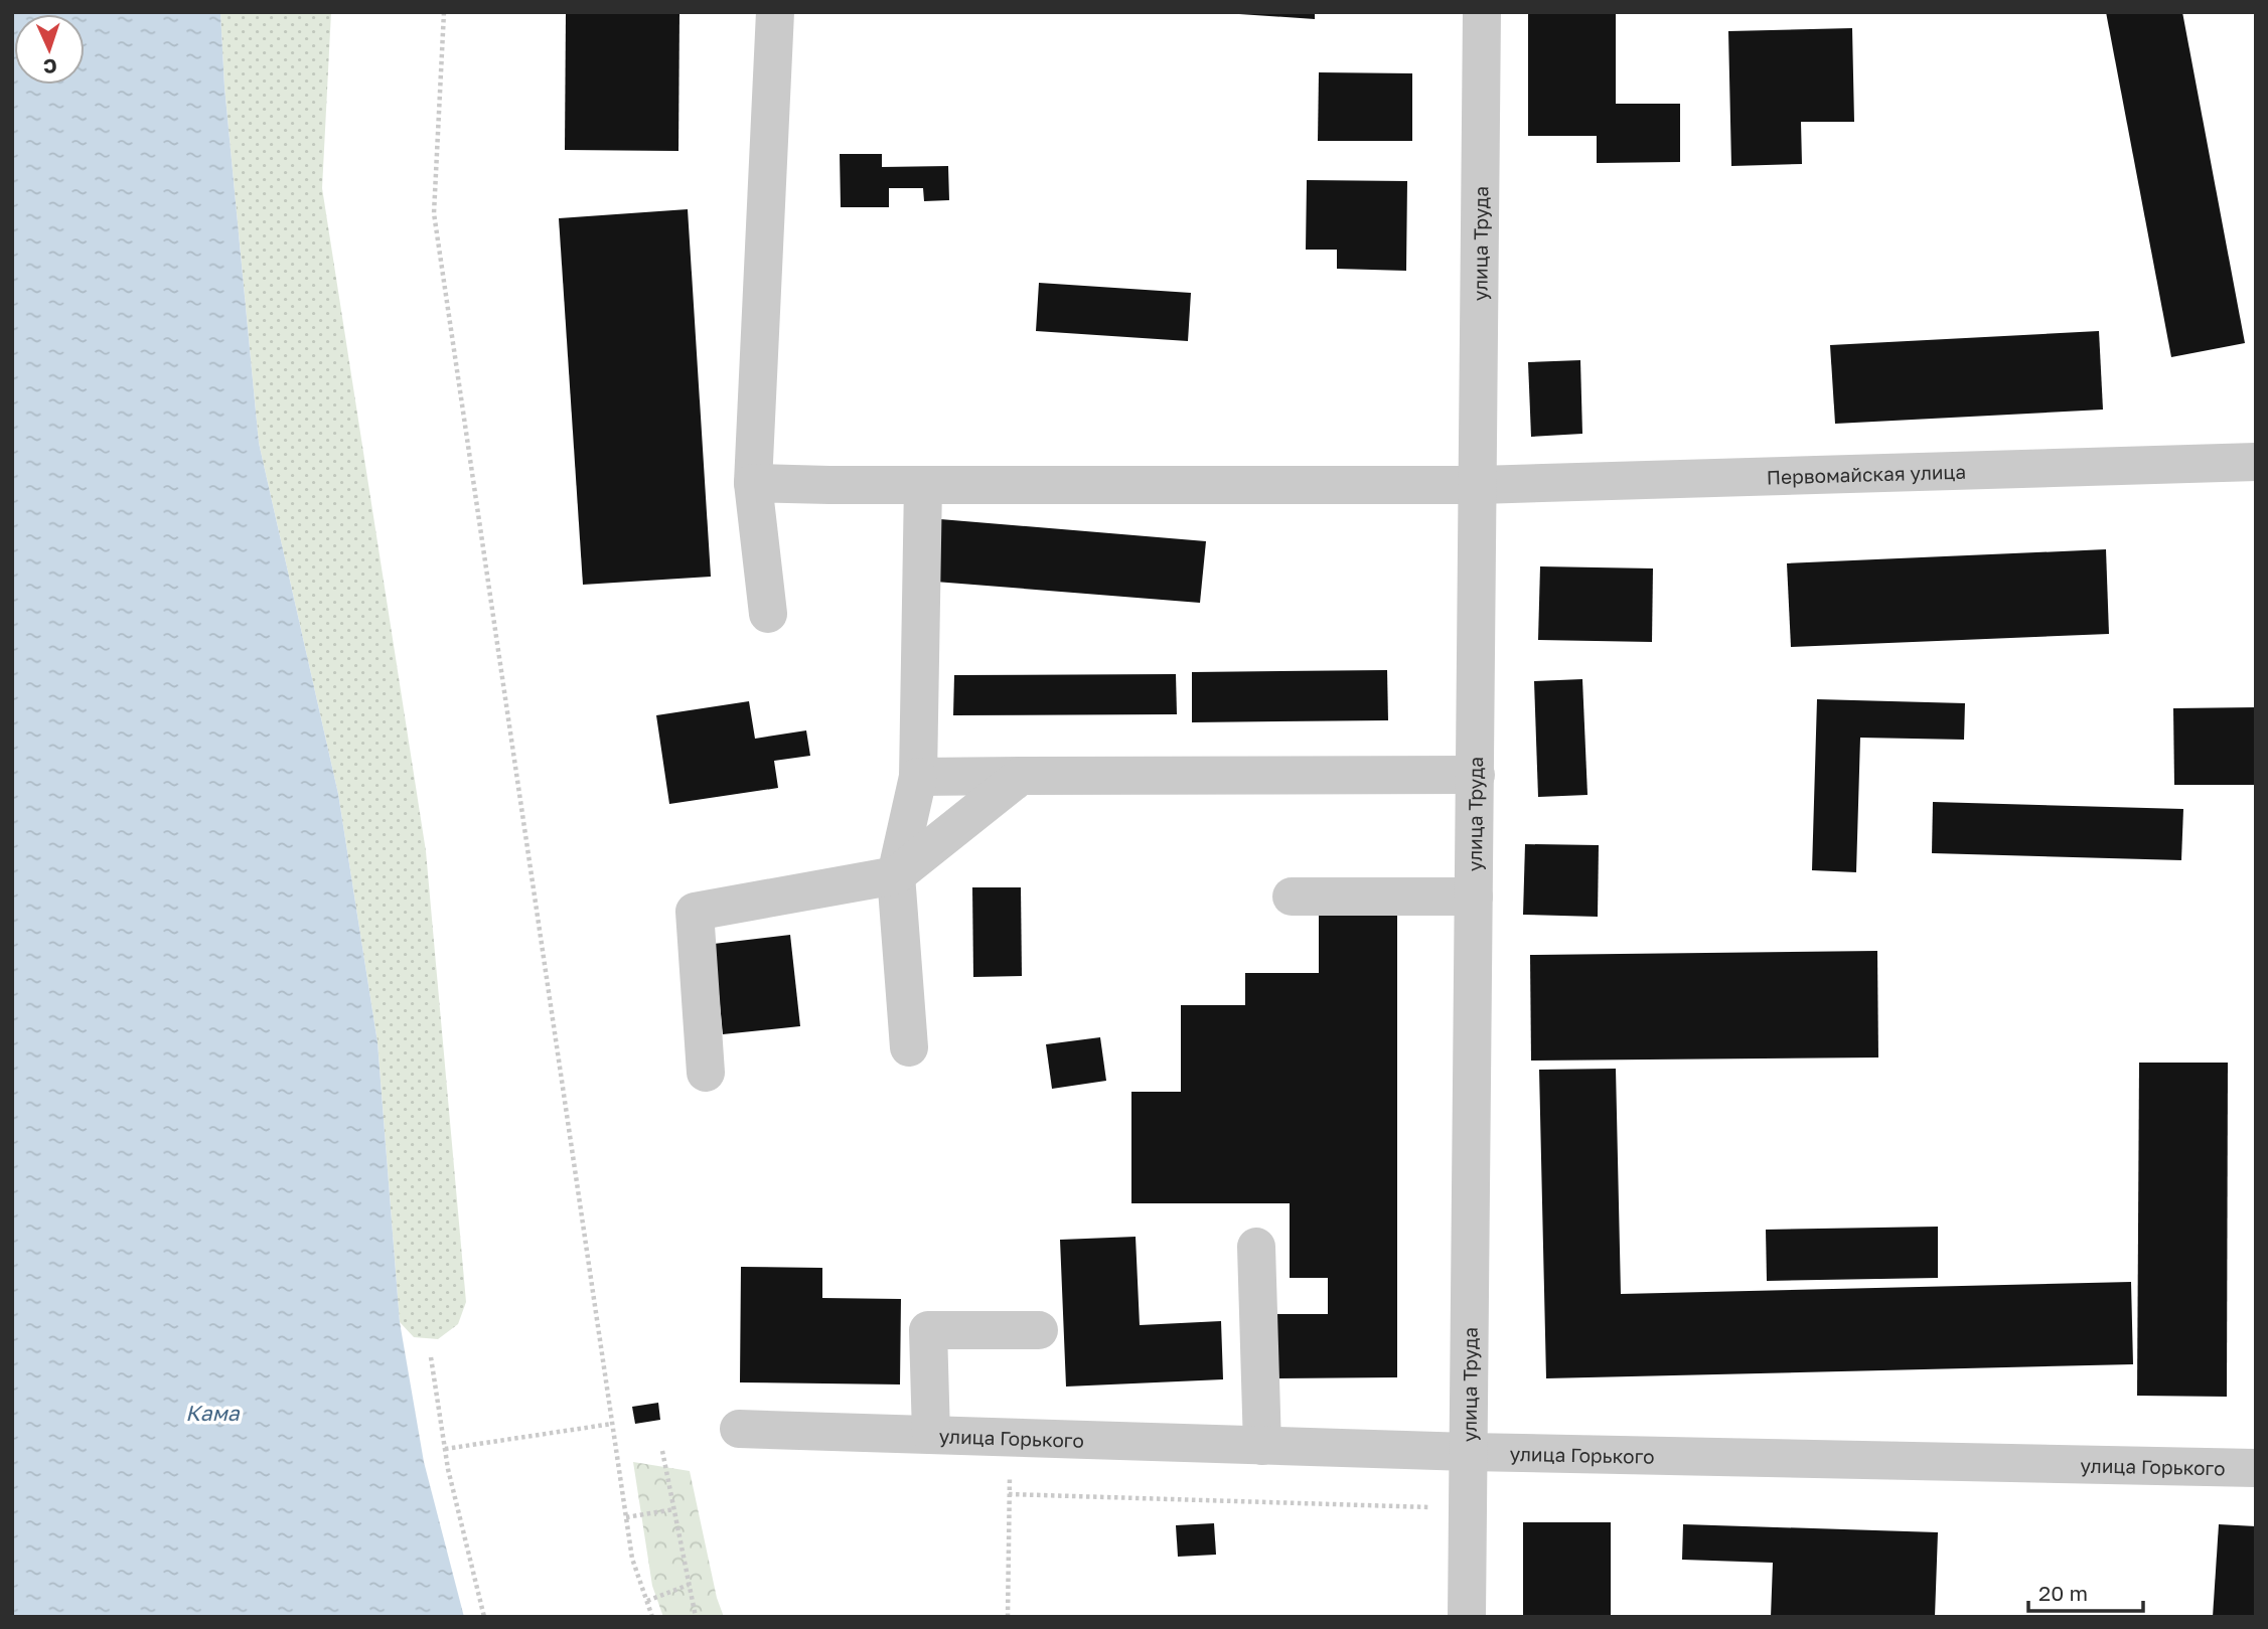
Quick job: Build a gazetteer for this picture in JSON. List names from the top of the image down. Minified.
{"streets":{"street":["улица Труда","Первомайская улица","улица Горького"]},"crossings":[["улица Труда","Первомайская улица"],["улица Труда","улица Горького"]],"water":["Кама"],"scale_bar":"20 m","north":"bottom"}
